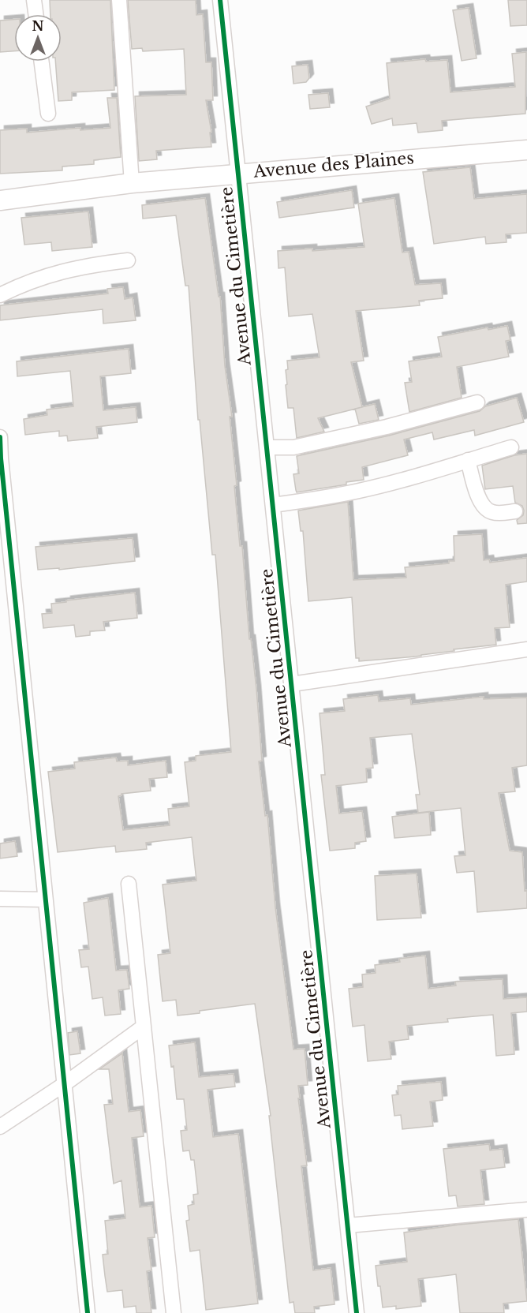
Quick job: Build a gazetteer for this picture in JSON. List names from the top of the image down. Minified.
{"streets":{"street":["Avenue des Plaines","Avenue du Cimetière"]},"crossings":[["Avenue des Plaines","Avenue du Cimetière"]],"north":"top"}
